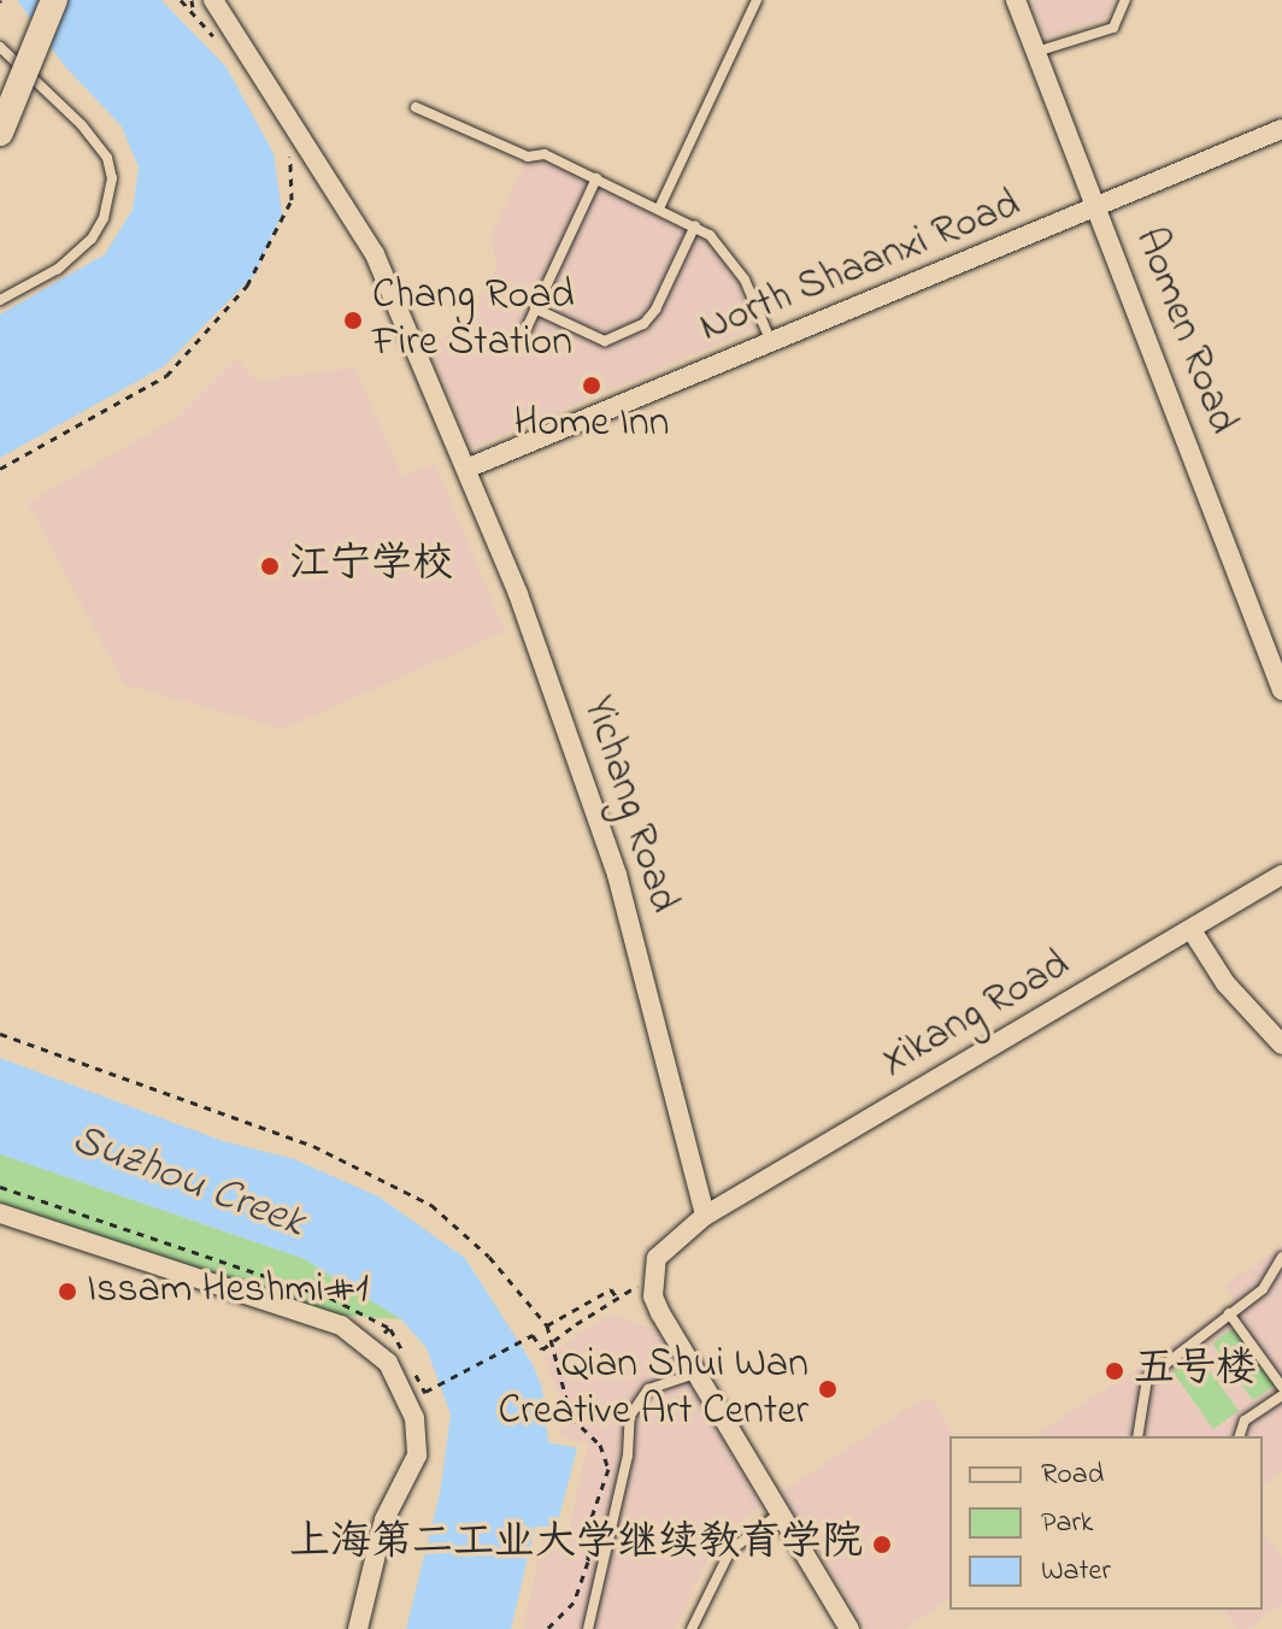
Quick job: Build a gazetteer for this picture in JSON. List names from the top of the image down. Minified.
{"streets":{"street":["North Shaanxi Road","Aomen Road","Yichang Road","Xikang Road"]},"crossings":[["North Shaanxi Road","Aomen Road"],["North Shaanxi Road","Yichang Road"],["Yichang Road","Xikang Road"]],"water":["Suzhou Creek"],"places":["Chang Road Fire Station","Home Inn","江宁学校","Issam Heshmi#1","五号楼","Qian Shui Wan Creative Art Center","上海第二工业大学继续教育学院"],"legend":["Road","Park","Water"]}
